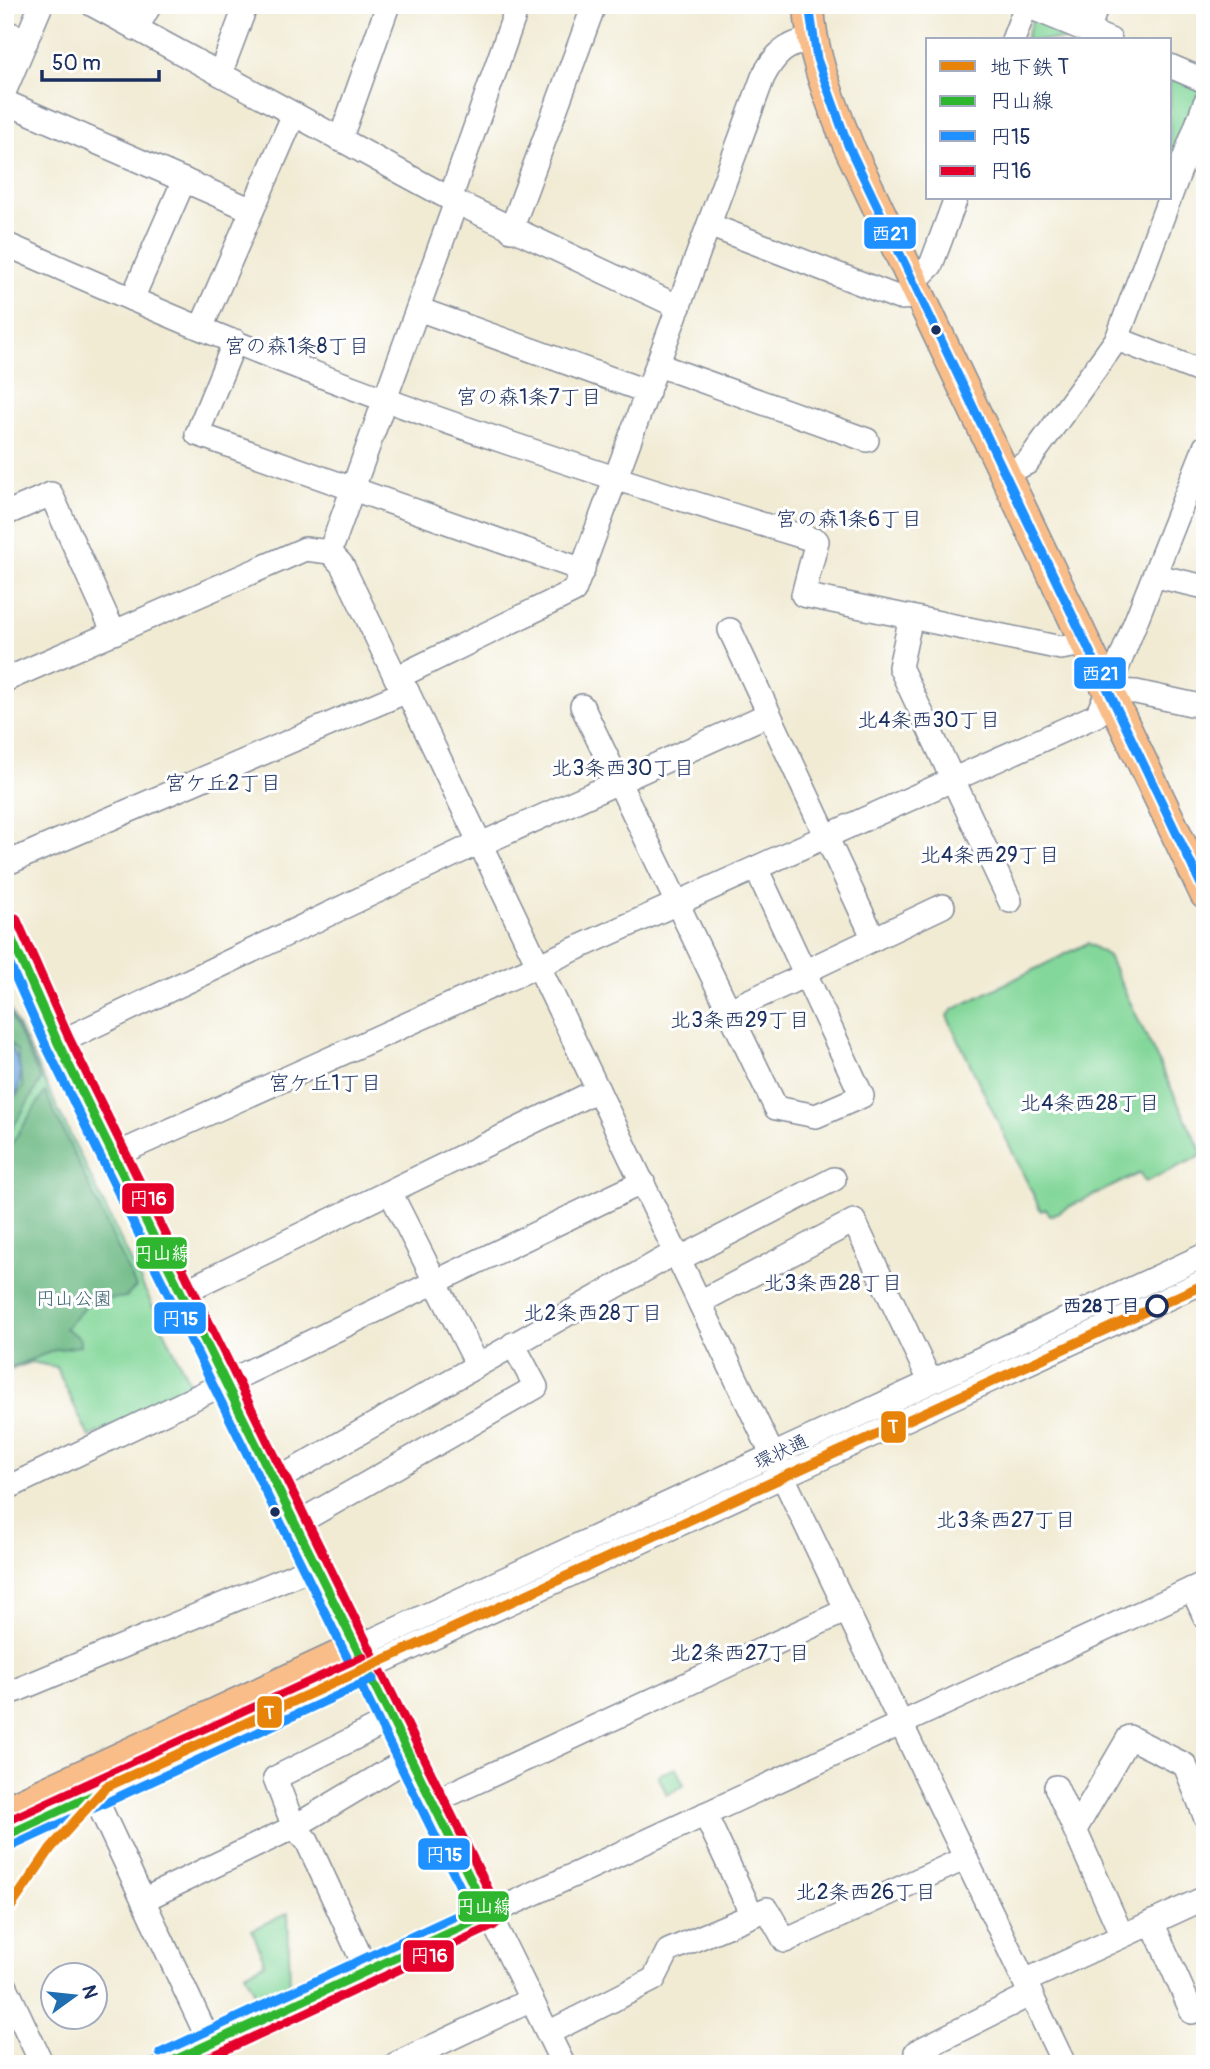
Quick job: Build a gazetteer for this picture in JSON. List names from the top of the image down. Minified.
{"streets":{"street":["環状通"]},"districts":["宮の森1条8丁目","宮の森1条7丁目","宮の森1条6丁目","北4条西30丁目","北3条西30丁目","宮ケ丘2丁目","北4条西29丁目","北3条西29丁目","宮ケ丘1丁目","北4条西28丁目","北3条西28丁目","北2条西28丁目","北3条西27丁目","北2条西27丁目","北2条西26丁目"],"parks":["円山公園"],"places":["西28丁目"],"lines":["transit line 西21","transit line 円16","transit line 円山線","transit line 円15","metro line T"],"legend":["地下鉄 T","円山線","円15","円16"],"scale_bar":"50 m","north":"right"}
